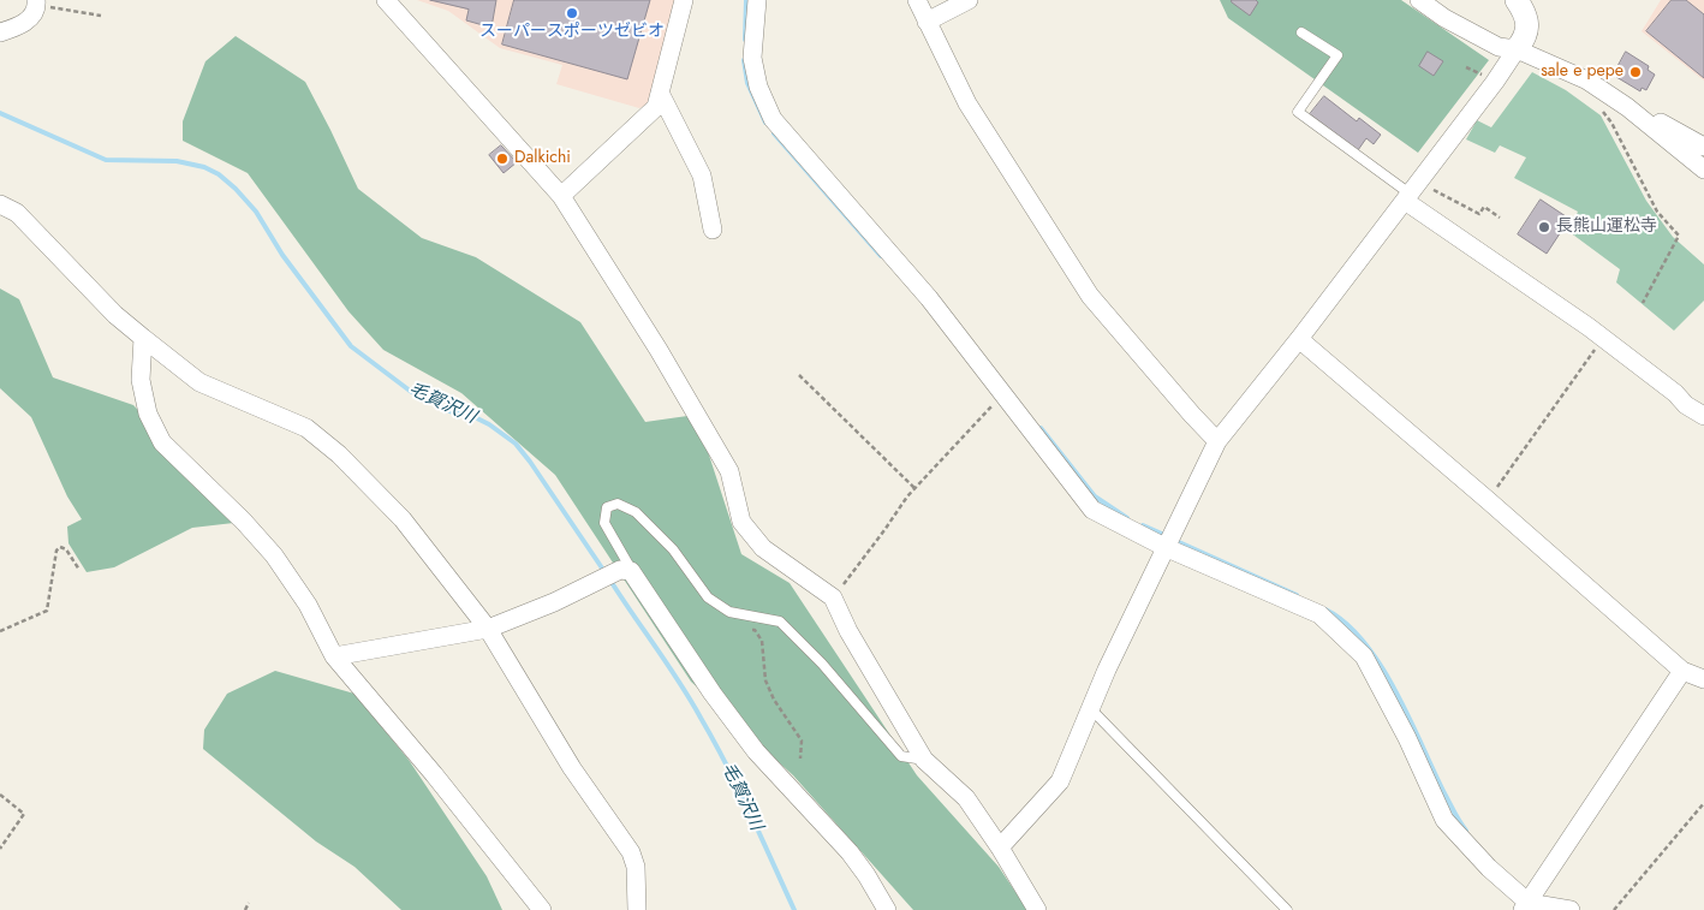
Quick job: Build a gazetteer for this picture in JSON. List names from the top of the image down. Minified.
{"water":["毛賀沢川"],"places":["スーパースポーツゼビオ","sale e pepe","Dalkichi","長熊山運松寺"]}
